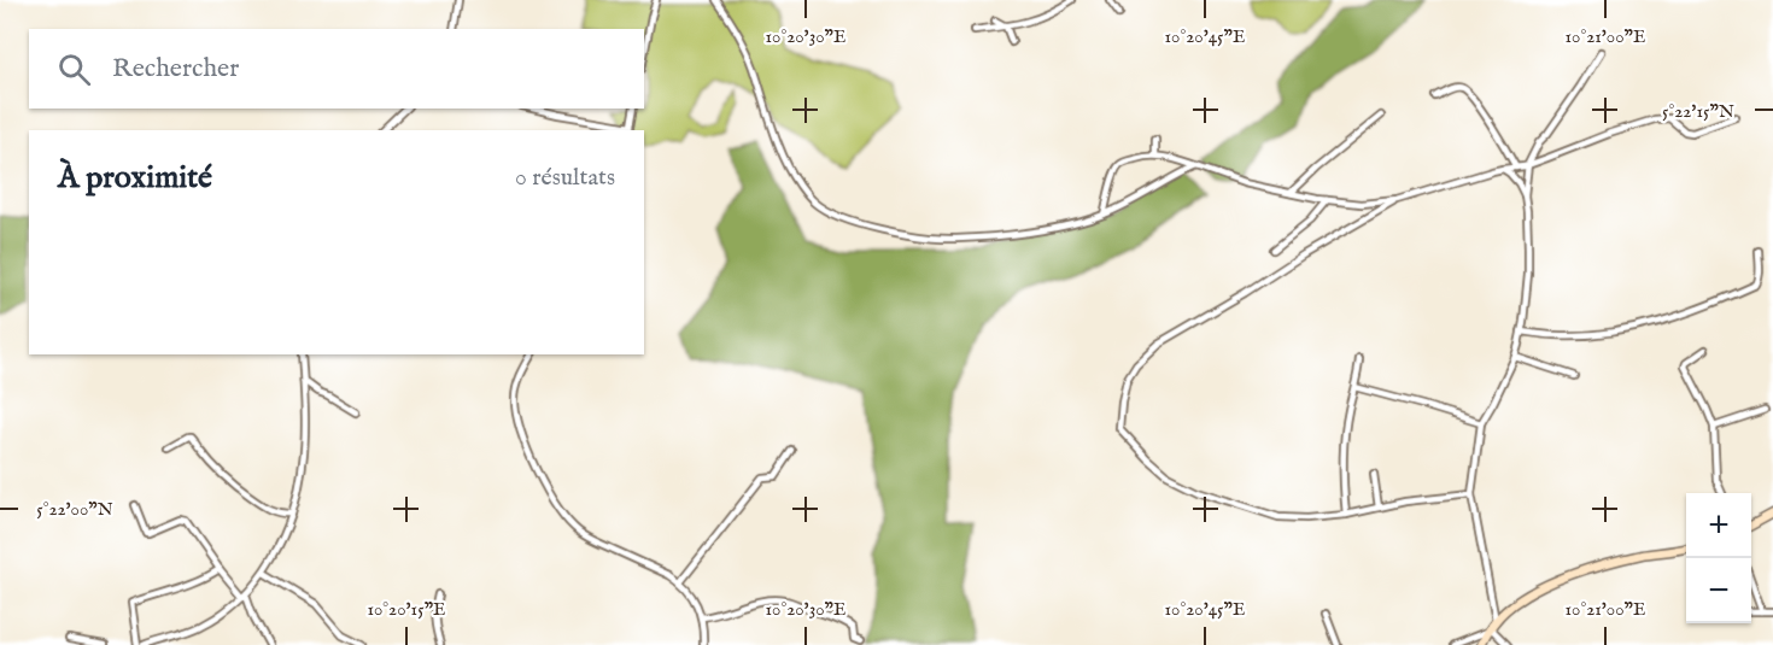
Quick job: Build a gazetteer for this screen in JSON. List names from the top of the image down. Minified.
{"page":{"search":"Rechercher","heading":["À proximité","0 résultats"],"map_buttons":["+","−"]},"coordinates":["10°20'30\"E","10°20'45\"E","10°21'00\"E","5°22'15\"N","5°22'00\"N","10°20'15\"E"]}
